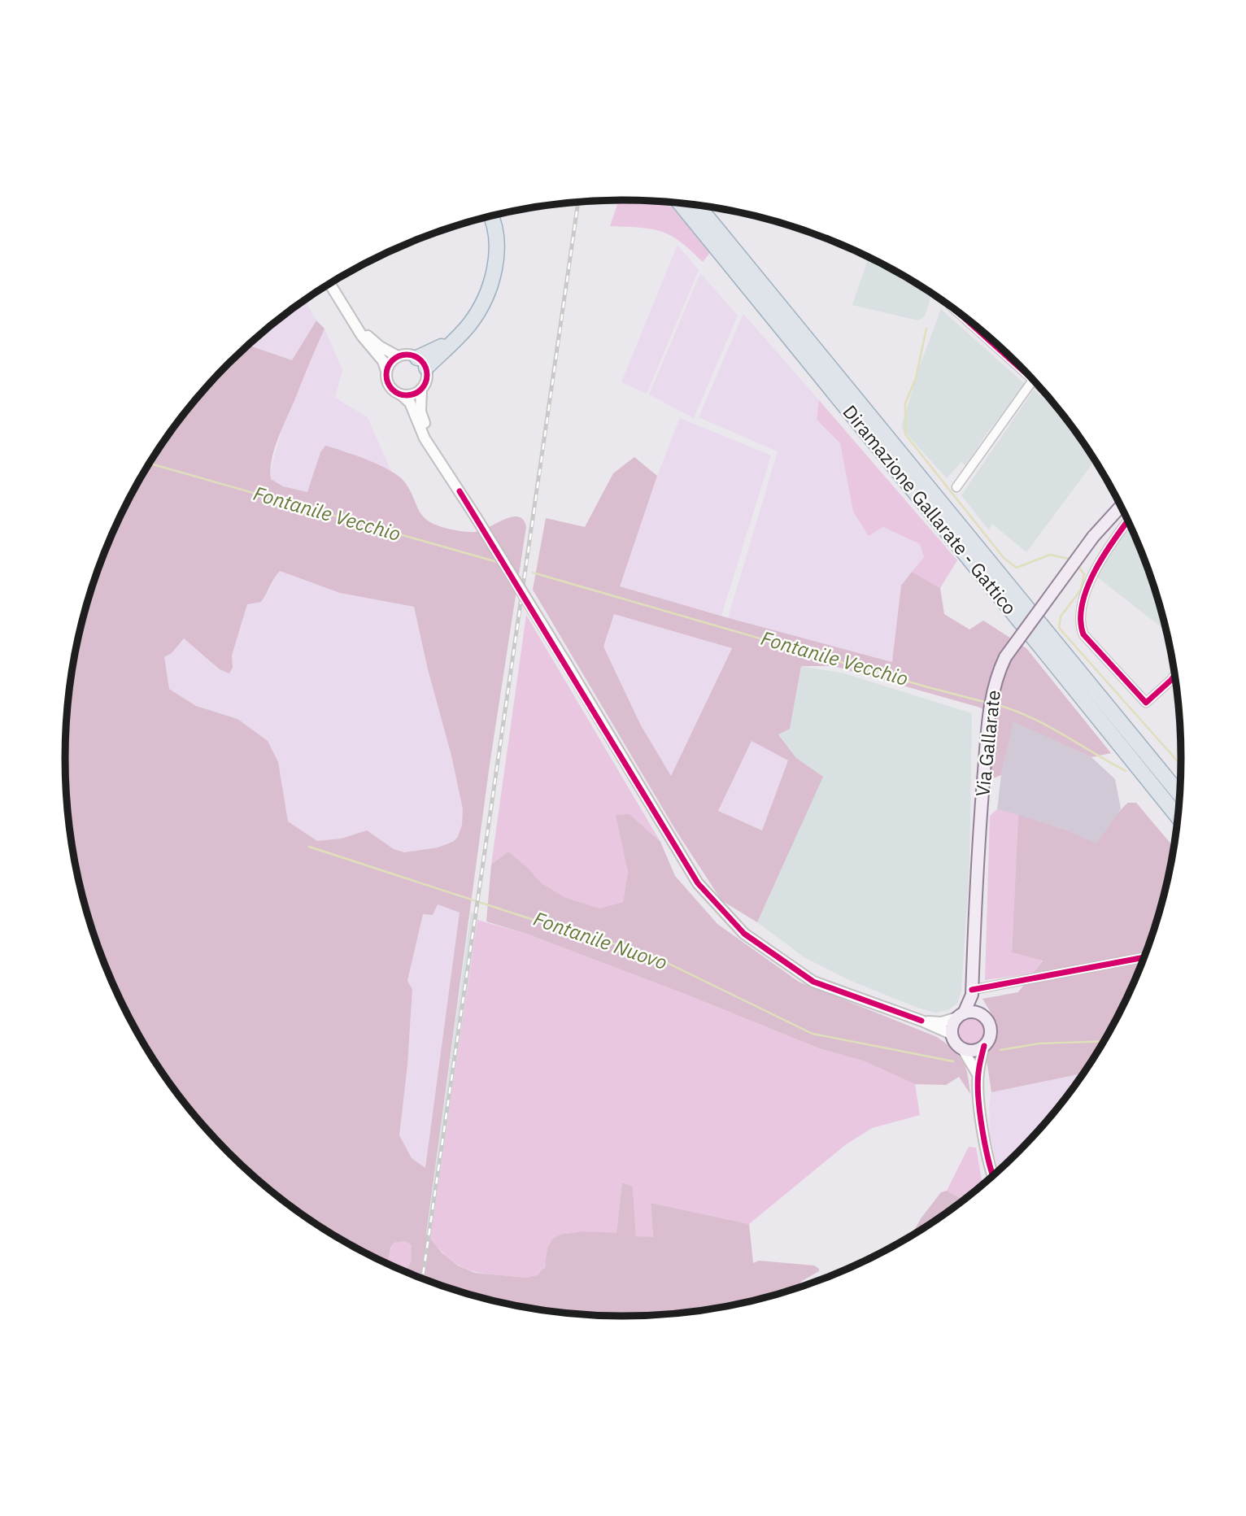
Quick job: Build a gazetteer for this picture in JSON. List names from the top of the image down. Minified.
{"streets":{"highway":["Diramazione Gallarate - Gattico"],"main road":["Via Gallarate"]},"water":["Fontanile Vecchio","Fontanile Nuovo"]}
